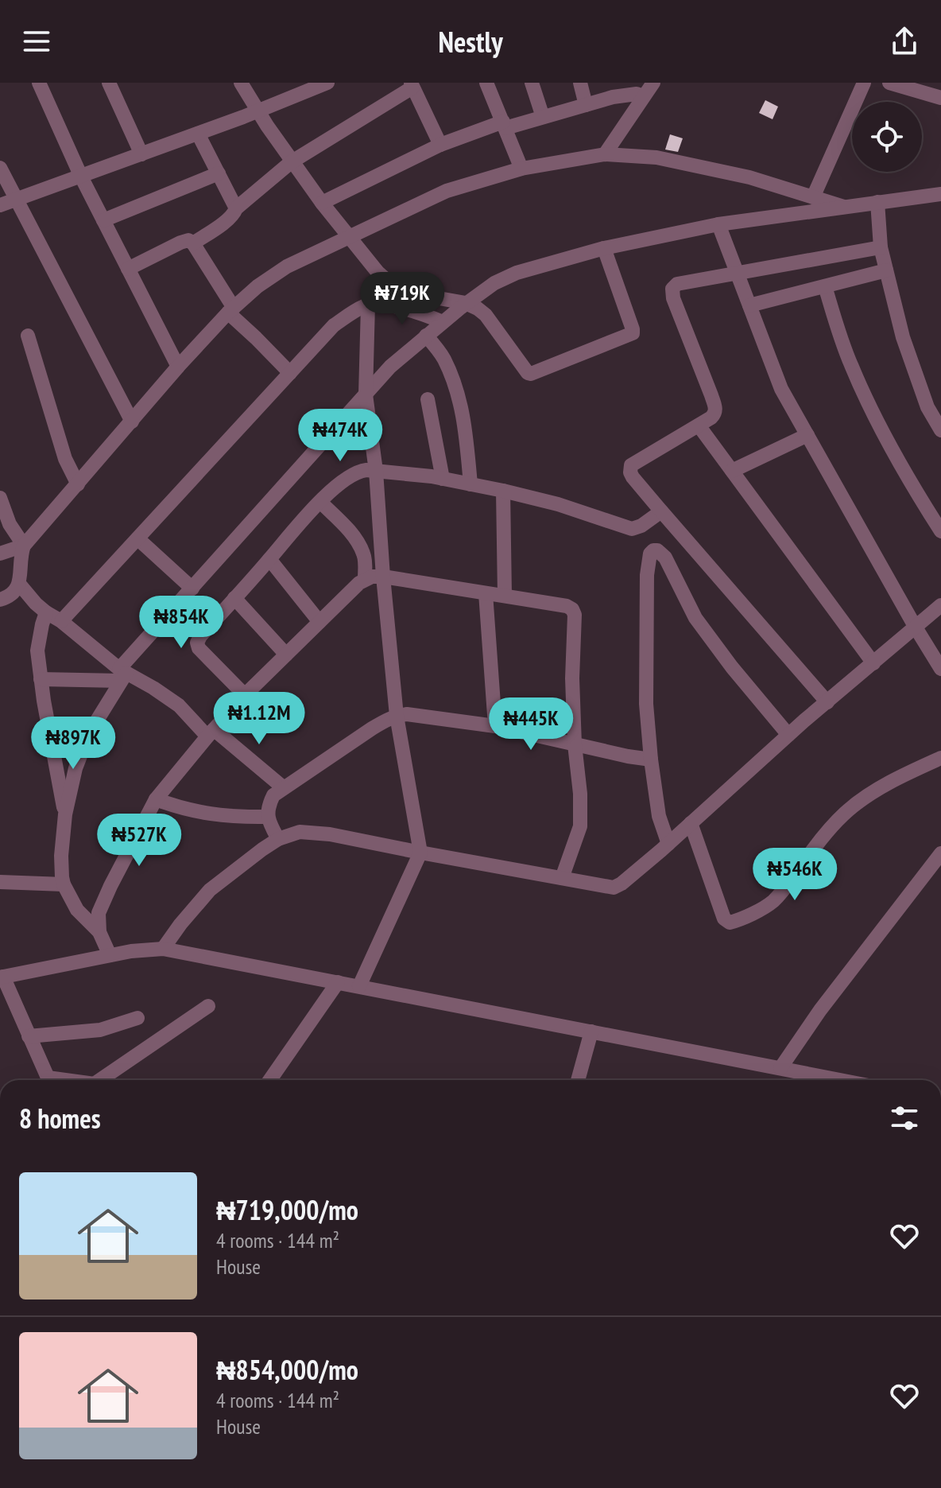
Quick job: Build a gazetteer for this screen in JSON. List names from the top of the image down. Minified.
{"page":{"header":"Nestly","price":["₦719K","₦474K","₦854K","₦1.12M","₦445K","₦897K","₦527K","₦546K"],"heading":"8 homes","list":[{"name":"₦719,000/mo","note":"4 rooms · 144 m² · House"},{"name":"₦854,000/mo","note":"4 rooms · 144 m² · House"}]}}
